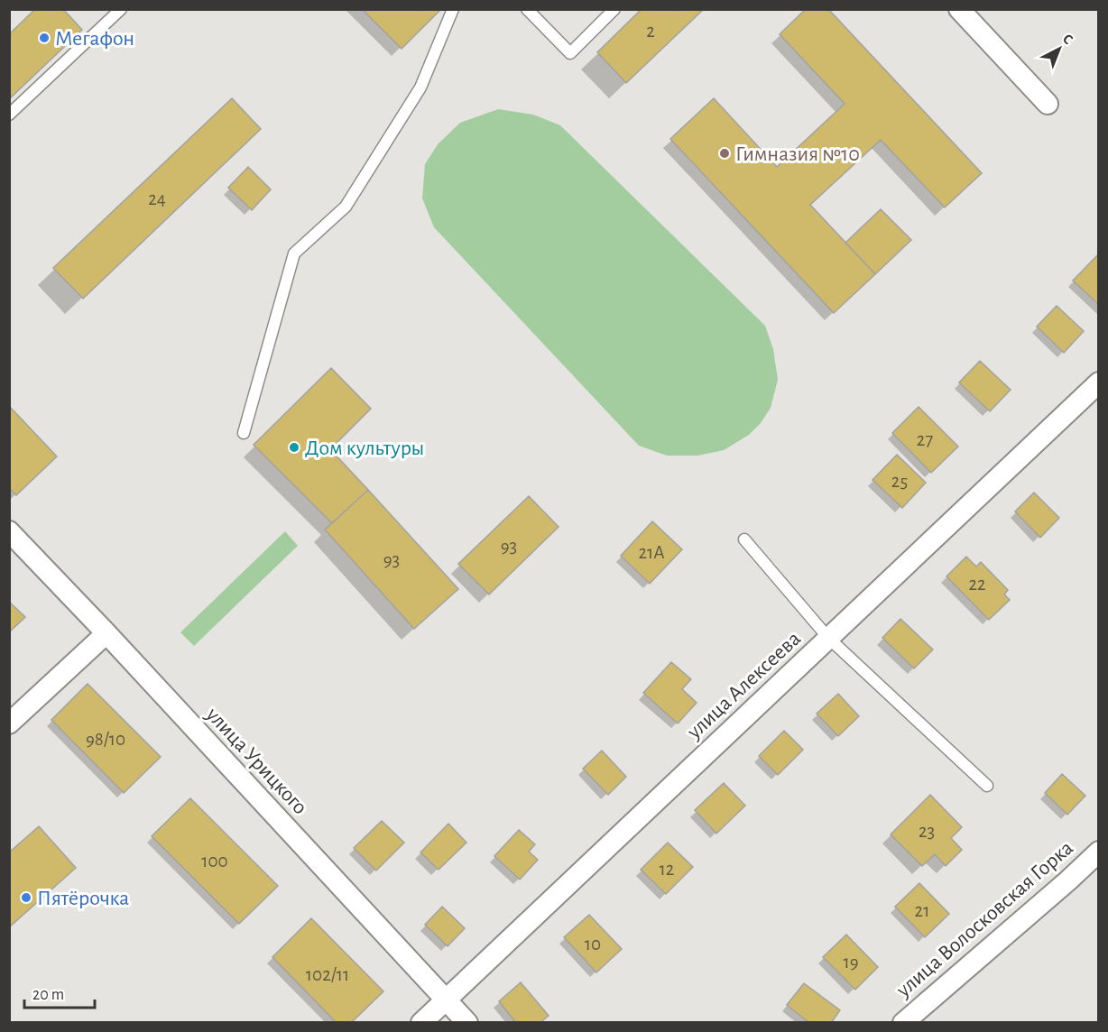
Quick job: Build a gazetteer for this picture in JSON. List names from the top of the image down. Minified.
{"streets":{"street":["улица Алексеева","улица Урицкого","улица Волосковская Горка"]},"crossings":[["улица Алексеева","улица Урицкого"]],"places":["Мегафон","Гимназия №10","Дом культуры","Пятёрочка"],"house_numbers":["2","24","27","25","93","21А","93","22","98/10","23","100","12","21","10","19","102/11"],"scale_bar":"20 m","north":"top right"}
